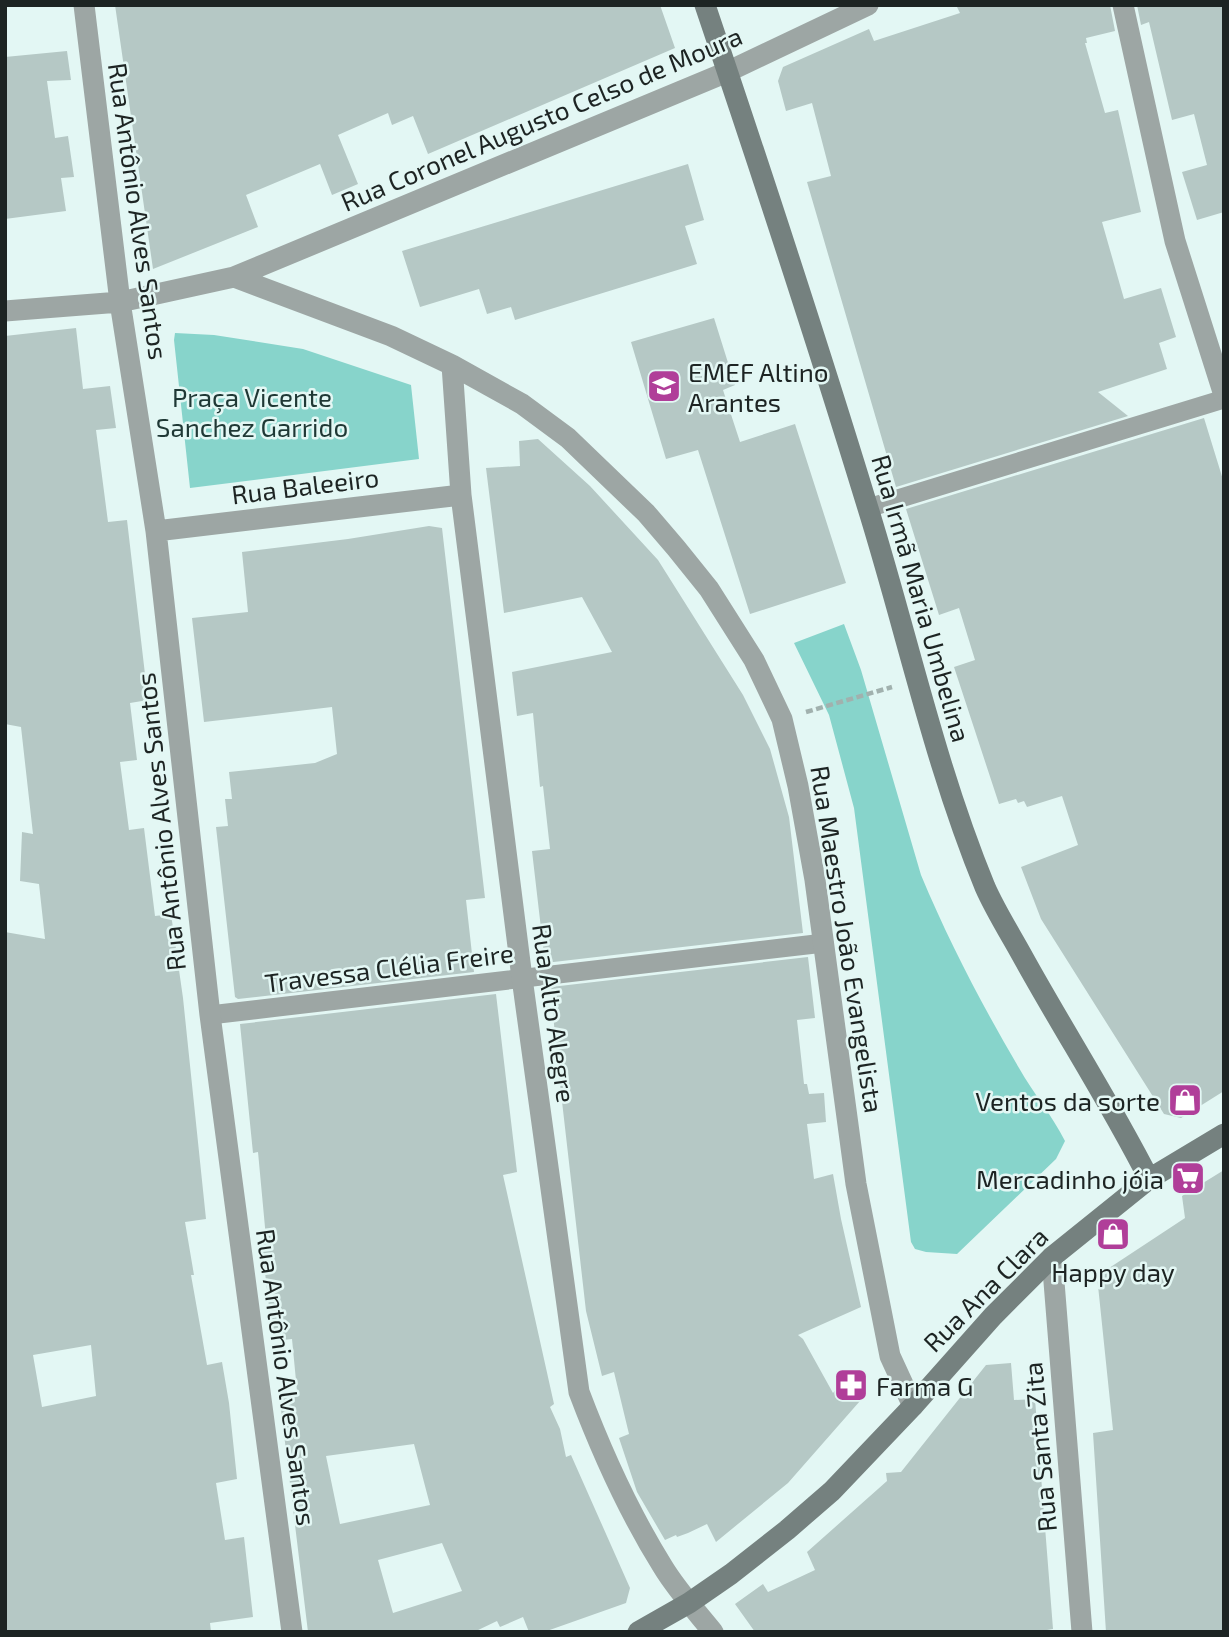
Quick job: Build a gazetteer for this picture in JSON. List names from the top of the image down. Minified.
{"streets":{"street":["Rua Coronel Augusto Celso de Moura","Rua Antônio Alves Santos","Rua Baleeiro","Rua Irmã Maria Umbelina","Rua Maestro João Evangelista","Rua Alto Alegre","Rua Ana Clara","Rua Santa Zita"],"lane":["Travessa Clélia Freire"]},"crossings":[["Rua Coronel Augusto Celso de Moura","Rua Irmã Maria Umbelina"],["Rua Coronel Augusto Celso de Moura","Rua Maestro João Evangelista"],["Rua Antônio Alves Santos","Rua Baleeiro"],["Rua Antônio Alves Santos","Travessa Clélia Freire"],["Rua Baleeiro","Rua Alto Alegre"],["Rua Irmã Maria Umbelina","Rua Ana Clara"],["Rua Maestro João Evangelista","Travessa Clélia Freire"],["Rua Maestro João Evangelista","Rua Alto Alegre"],["Rua Maestro João Evangelista","Rua Ana Clara"],["Travessa Clélia Freire","Rua Alto Alegre"],["Rua Alto Alegre","Rua Ana Clara"],["Rua Ana Clara","Rua Santa Zita"]],"parks":["Praça Vicente Sanchez Garrido"],"places":{"school or university":["EMEF Altino Arantes"],"shop":["Ventos da sorte","Happy day"],"supermarket":["Mercadinho jóia"],"pharmacy":["Farma G"]}}
